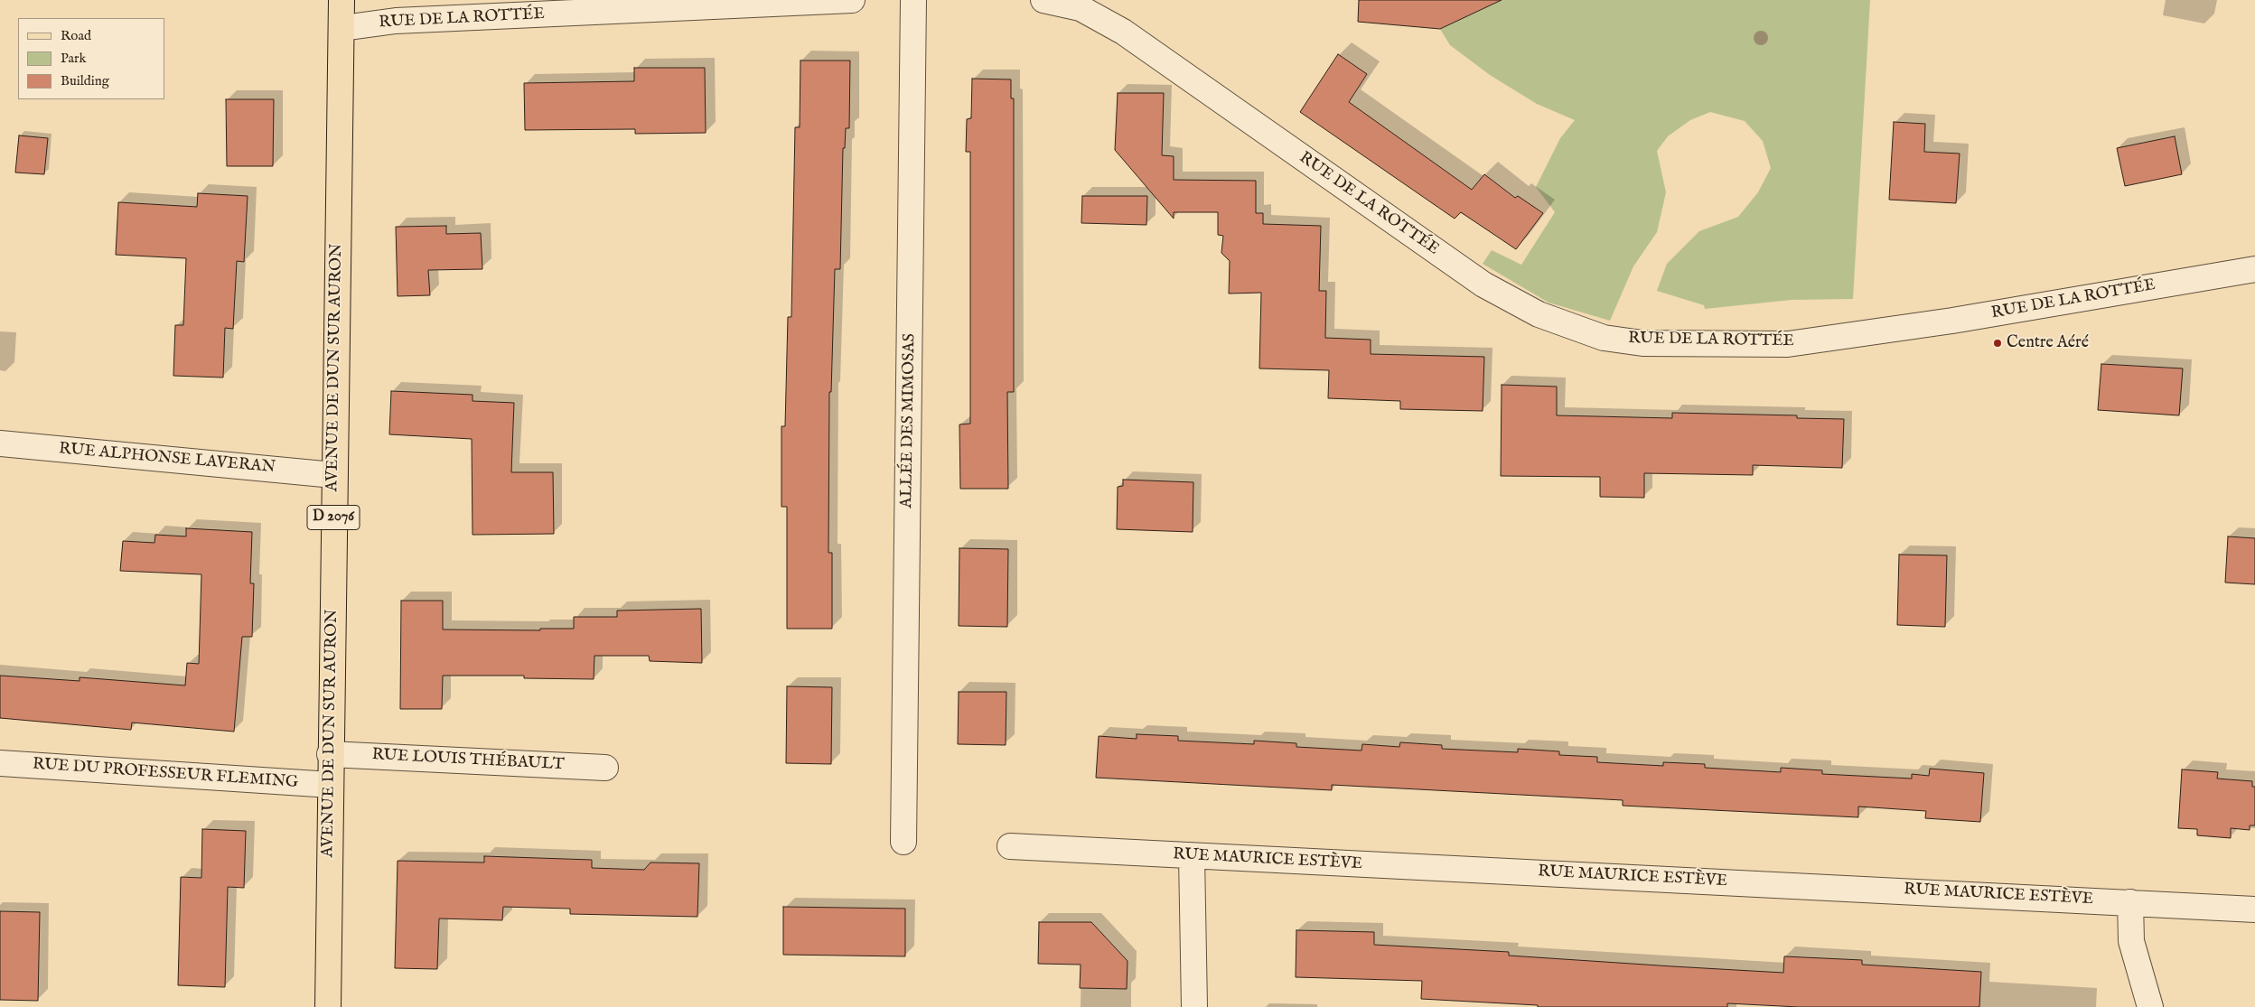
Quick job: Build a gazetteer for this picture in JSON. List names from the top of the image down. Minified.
{"streets":{"main road":["AVENUE DE DUN SUR AURON","D 2076"],"street":["RUE DE LA ROTTÉE","ALLÉE DES MIMOSAS","RUE ALPHONSE LAVERAN","RUE LOUIS THÉBAULT","RUE DU PROFESSEUR FLEMING","RUE MAURICE ESTÈVE"]},"crossings":[["RUE DE LA ROTTÉE","AVENUE DE DUN SUR AURON"],["AVENUE DE DUN SUR AURON","RUE ALPHONSE LAVERAN"],["AVENUE DE DUN SUR AURON","RUE LOUIS THÉBAULT"],["AVENUE DE DUN SUR AURON","RUE DU PROFESSEUR FLEMING"]],"places":["Centre Aéré"],"legend":["Road","Park","Building"]}
